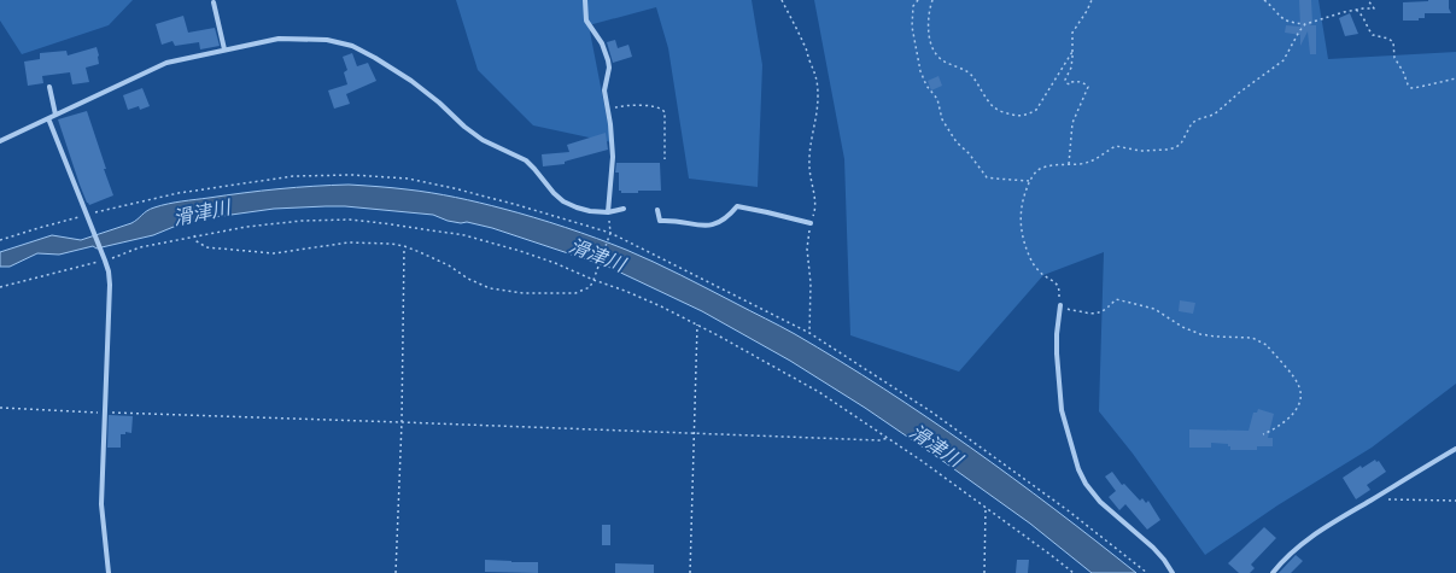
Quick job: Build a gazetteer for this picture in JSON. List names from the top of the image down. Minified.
{"water":["滑津川"]}
